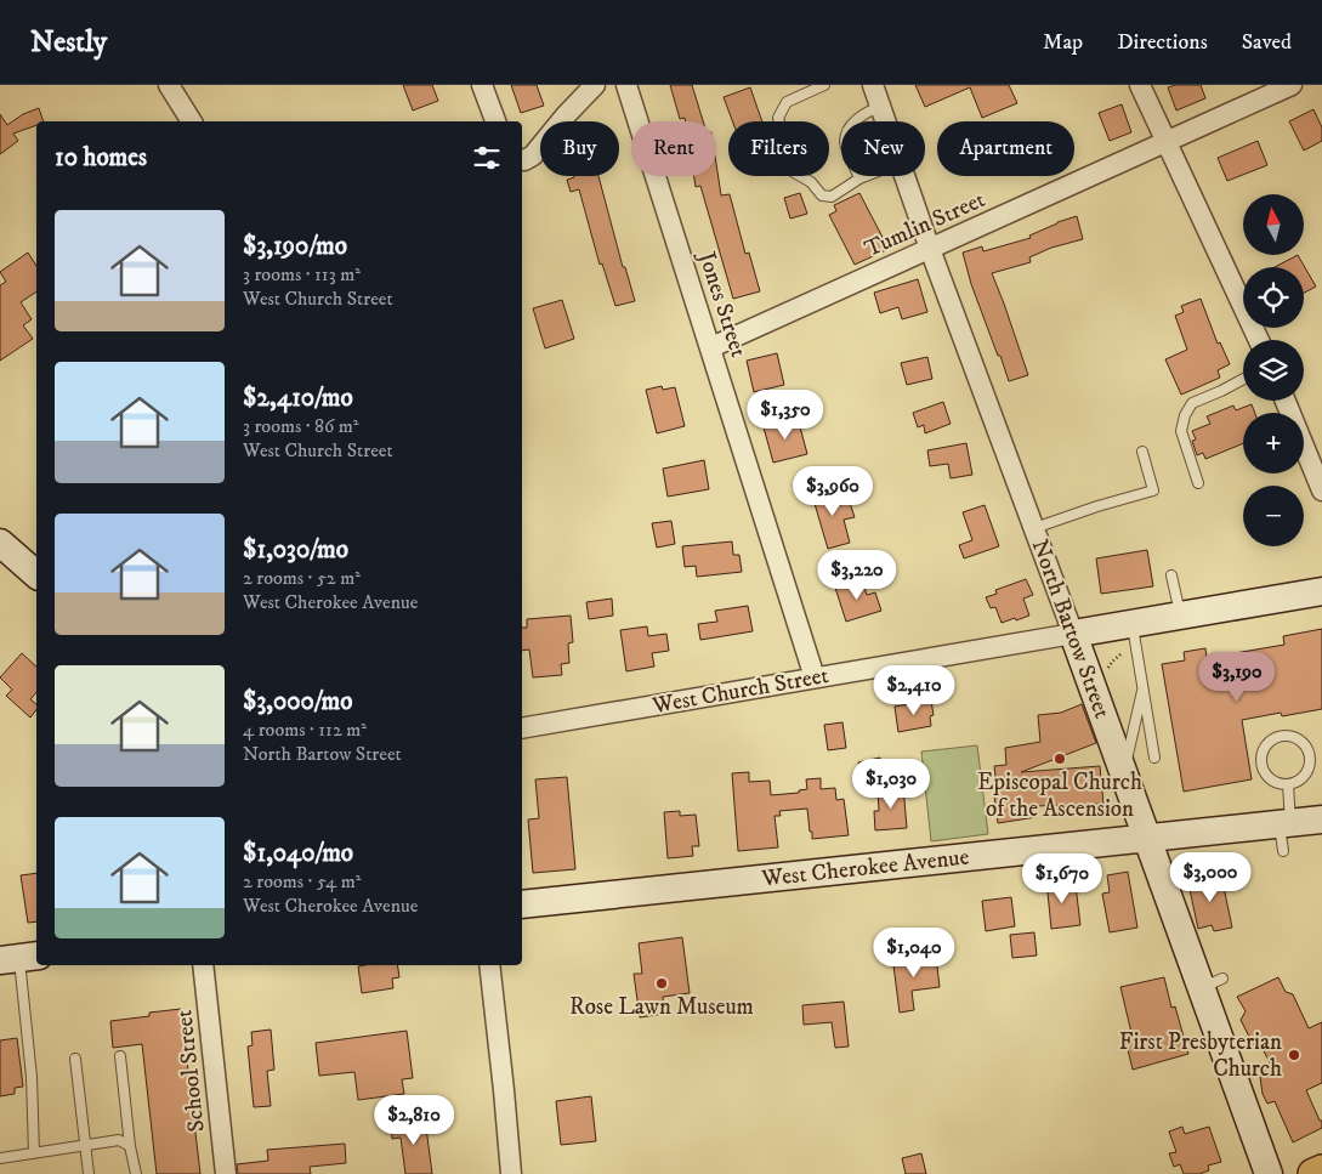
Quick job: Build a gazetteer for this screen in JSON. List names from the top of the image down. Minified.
{"streets":{"main road":["North Bartow Street","West Church Street","West Cherokee Avenue"],"street":["Tumlin Street","Jones Street","School Street"]},"crossings":[["Tumlin Street","Jones Street"],["Tumlin Street","North Bartow Street"],["Jones Street","West Church Street"],["North Bartow Street","West Church Street"],["North Bartow Street","West Cherokee Avenue"]],"places":["Episcopal Church of the Ascension","Rose Lawn Museum","First Presbyterian Church"],"north":"top","page":{"header":"Nestly","nav":["Map","Directions","Saved"],"chip":["Buy","Rent","Filters","New","Apartment"],"heading":"10 homes","map_buttons":["+","−"],"list":[{"name":"$3,190/mo","note":"3 rooms · 113 m² · West Church Street"},{"name":"$2,410/mo","note":"3 rooms · 86 m² · West Church Street"},{"name":"$1,030/mo","note":"2 rooms · 52 m² · West Cherokee Avenue"},{"name":"$3,000/mo","note":"4 rooms · 112 m² · North Bartow Street"},{"name":"$1,040/mo","note":"2 rooms · 54 m² · West Cherokee Avenue"}],"price":["$1,350","$3,960","$3,220","$3,190","$2,410","$1,030","$3,000","$1,670","$1,040","$2,810"]}}
